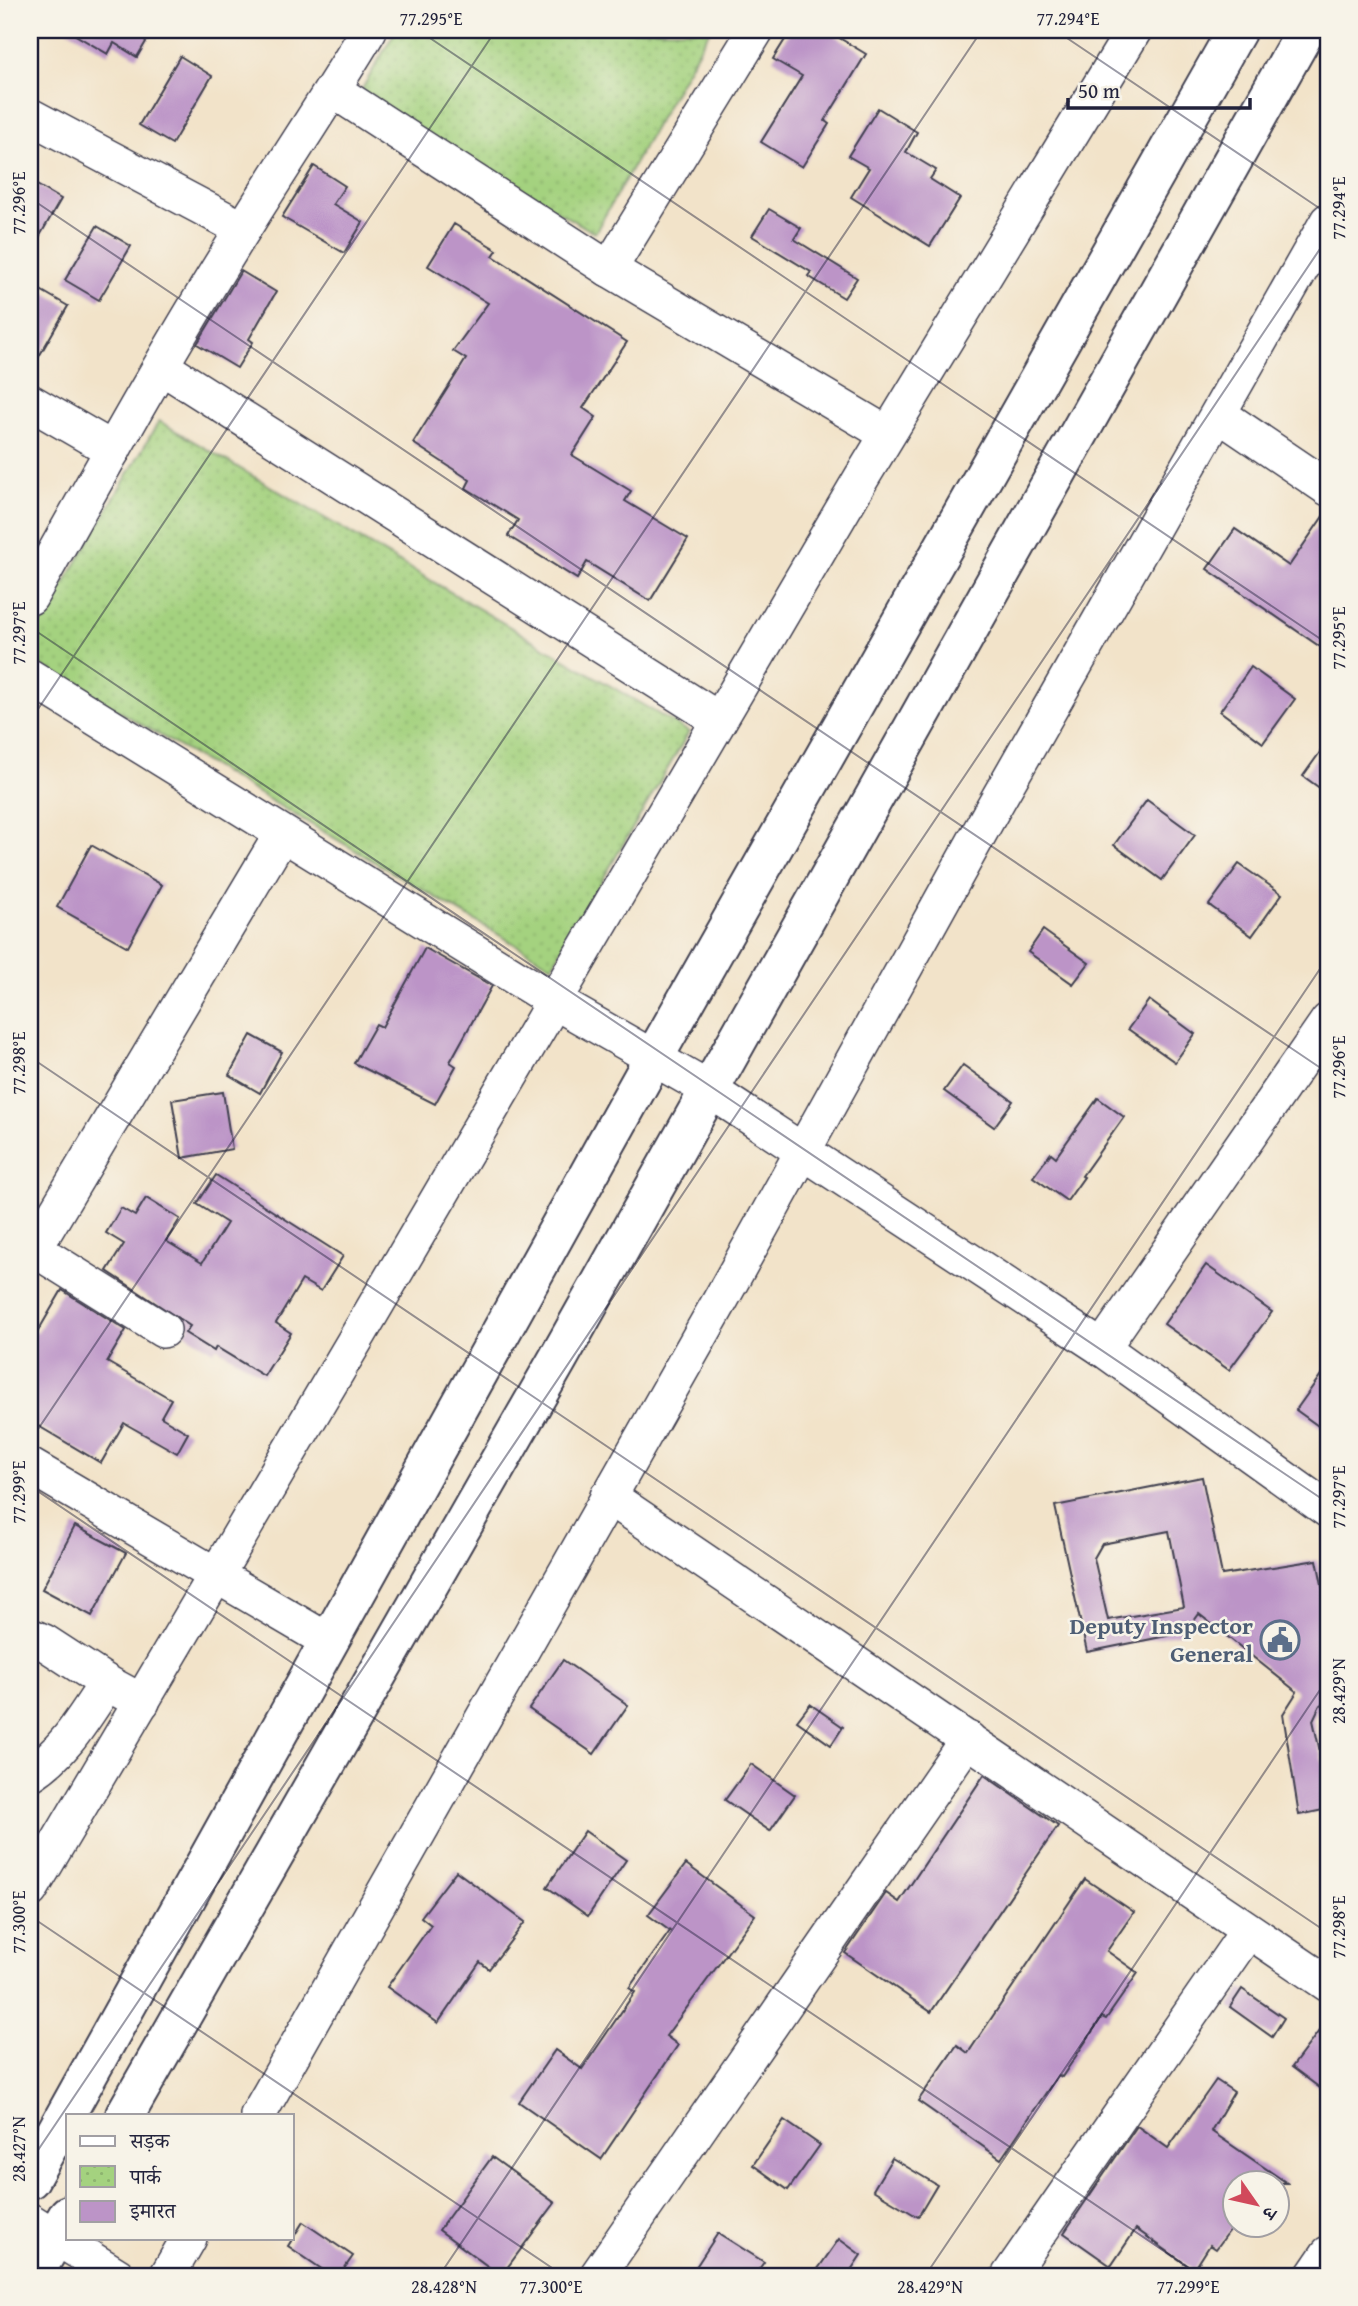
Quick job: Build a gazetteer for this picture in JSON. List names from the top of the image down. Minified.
{"places":{"public building":["Deputy Inspector General"]},"legend":["सड़क","पार्क","इमारत"],"scale_bar":"50 m","north":"bottom right","coordinates":["77.295°E","77.294°E","77.296°E","77.297°E","77.298°E","77.299°E","28.429°N","77.300°E","28.427°N","28.428°N"]}
